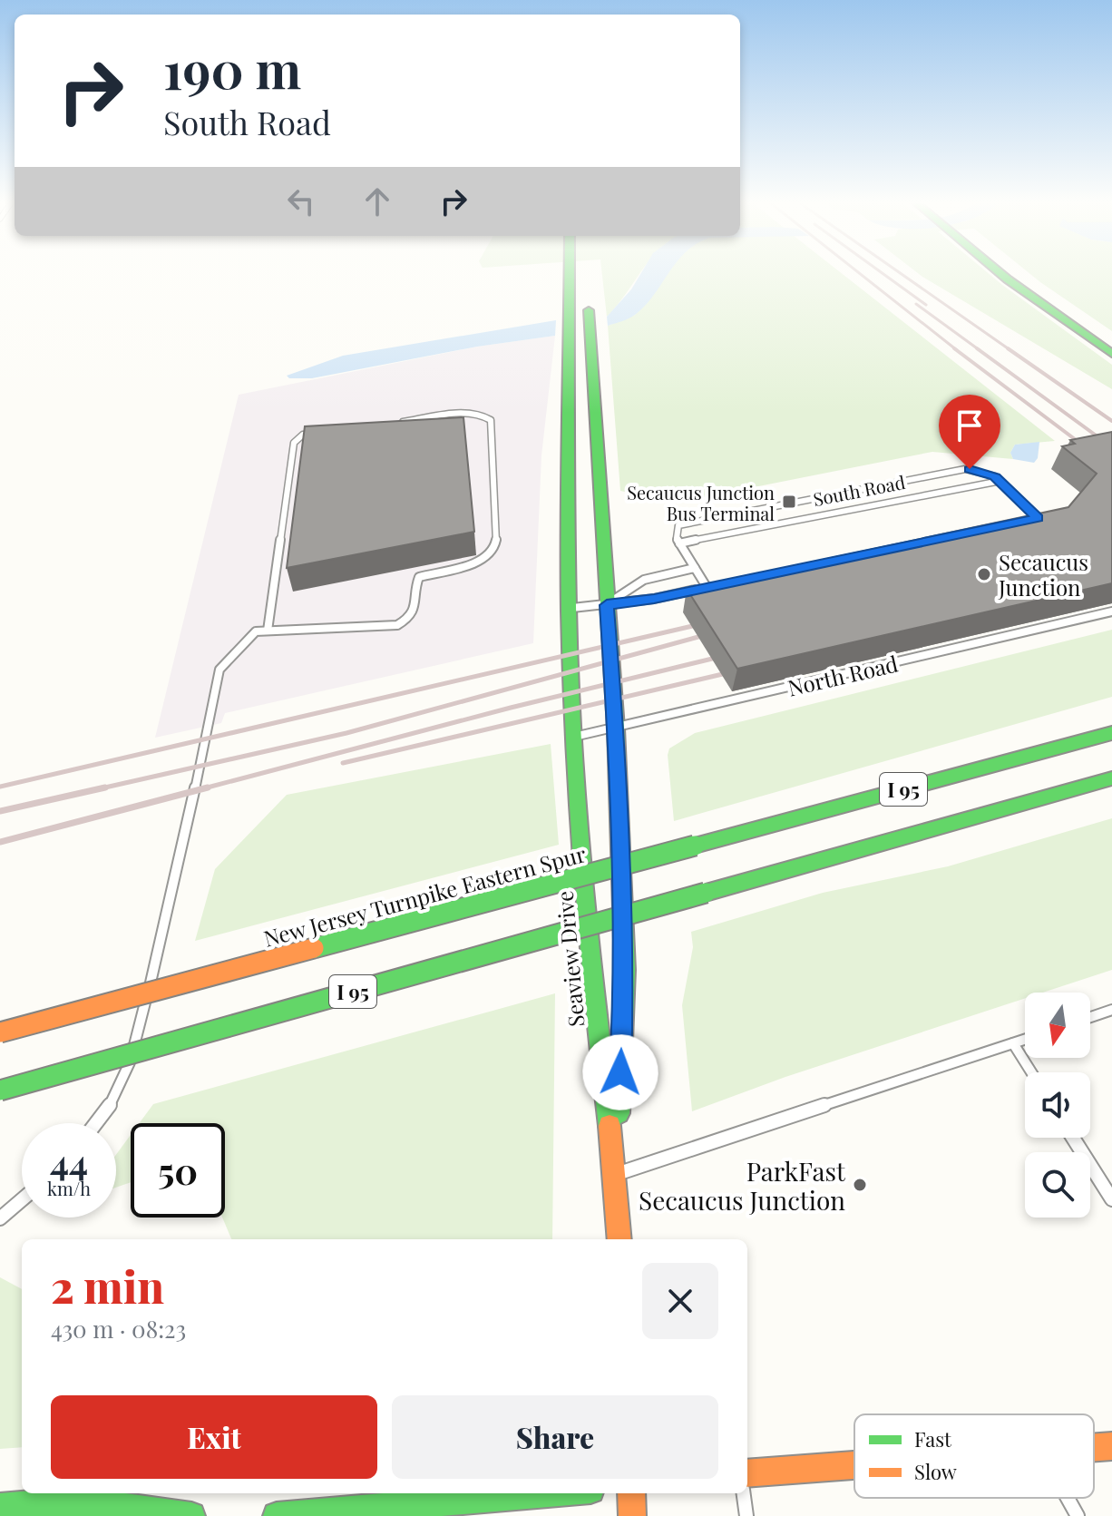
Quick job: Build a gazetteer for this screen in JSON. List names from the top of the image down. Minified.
{"streets":{"main road":["I 95","New Jersey Turnpike Eastern Spur","Seaview Drive"],"lane":["South Road","North Road"]},"crossings":[["North Road","Seaview Drive"]],"places":{"transit":["Secaucus Junction Bus Terminal"],"other":["Secaucus Junction","ParkFast Secaucus Junction"]},"legend":["Fast","Slow"],"north":"bottom","page":{"turn":["190 m","South Road"],"speed":"44 km/h","limit":"50","heading":["2 min","430 m · 08:23"],"buttons":["Exit","Share"]}}
